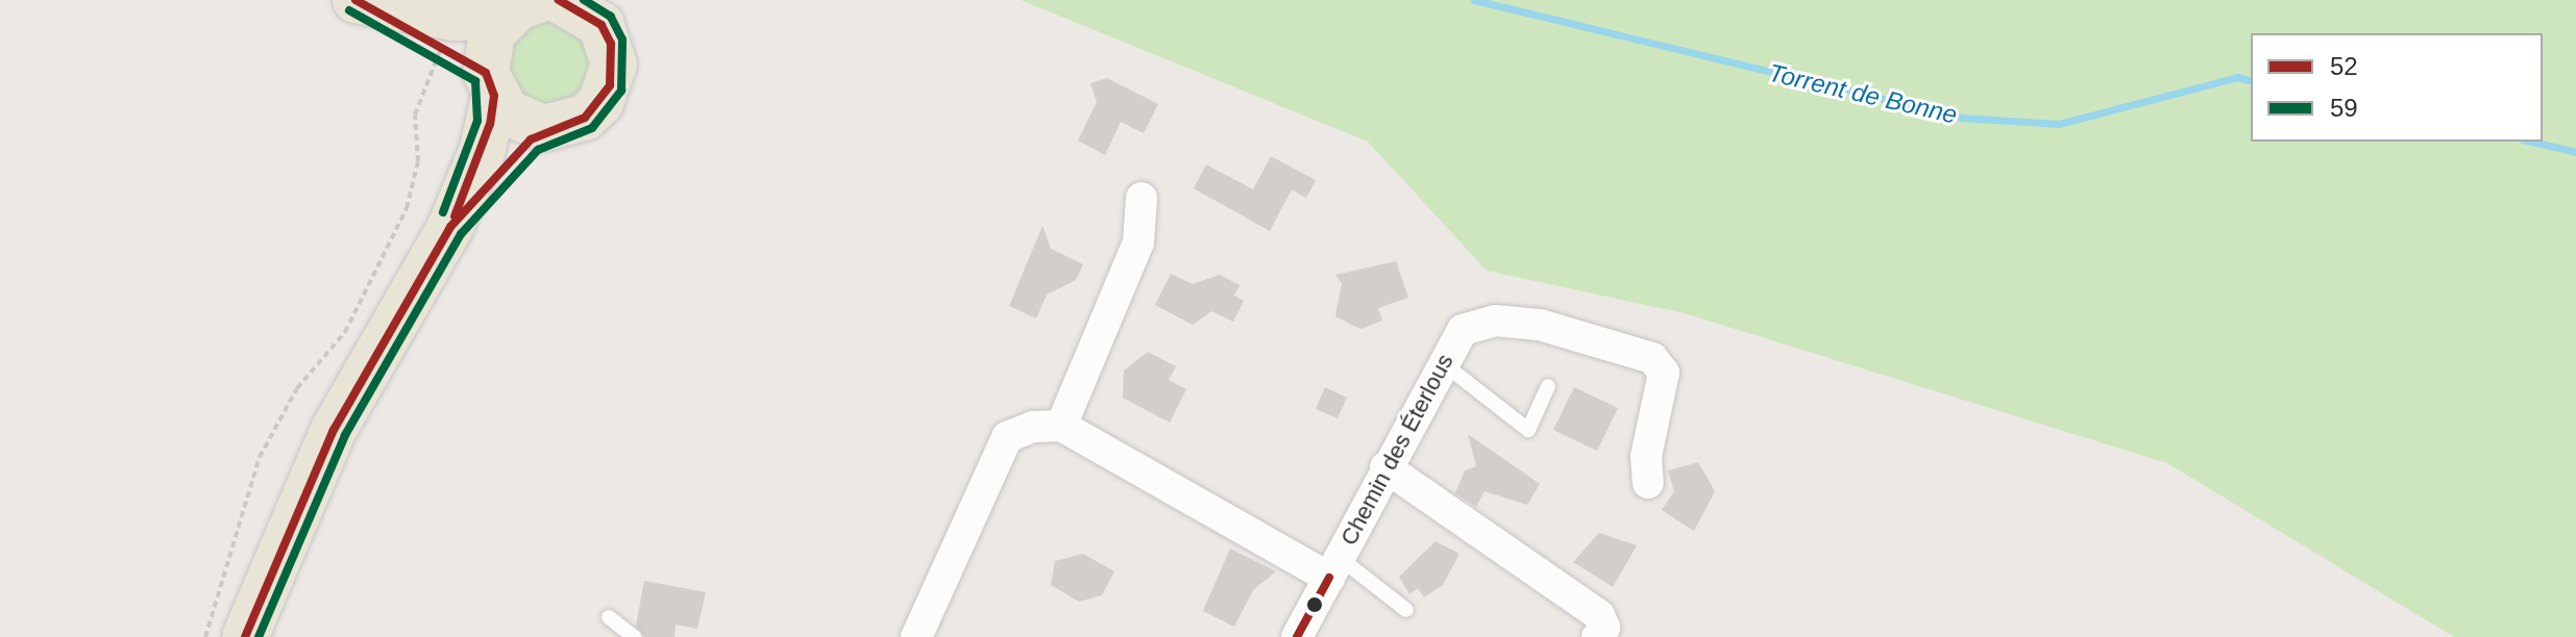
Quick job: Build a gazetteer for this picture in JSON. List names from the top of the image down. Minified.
{"streets":{"street":["Chemin des Éterlous"]},"water":["Torrent de Bonne"],"lines":["transit line 52","transit line 59"],"legend":["52","59"]}
